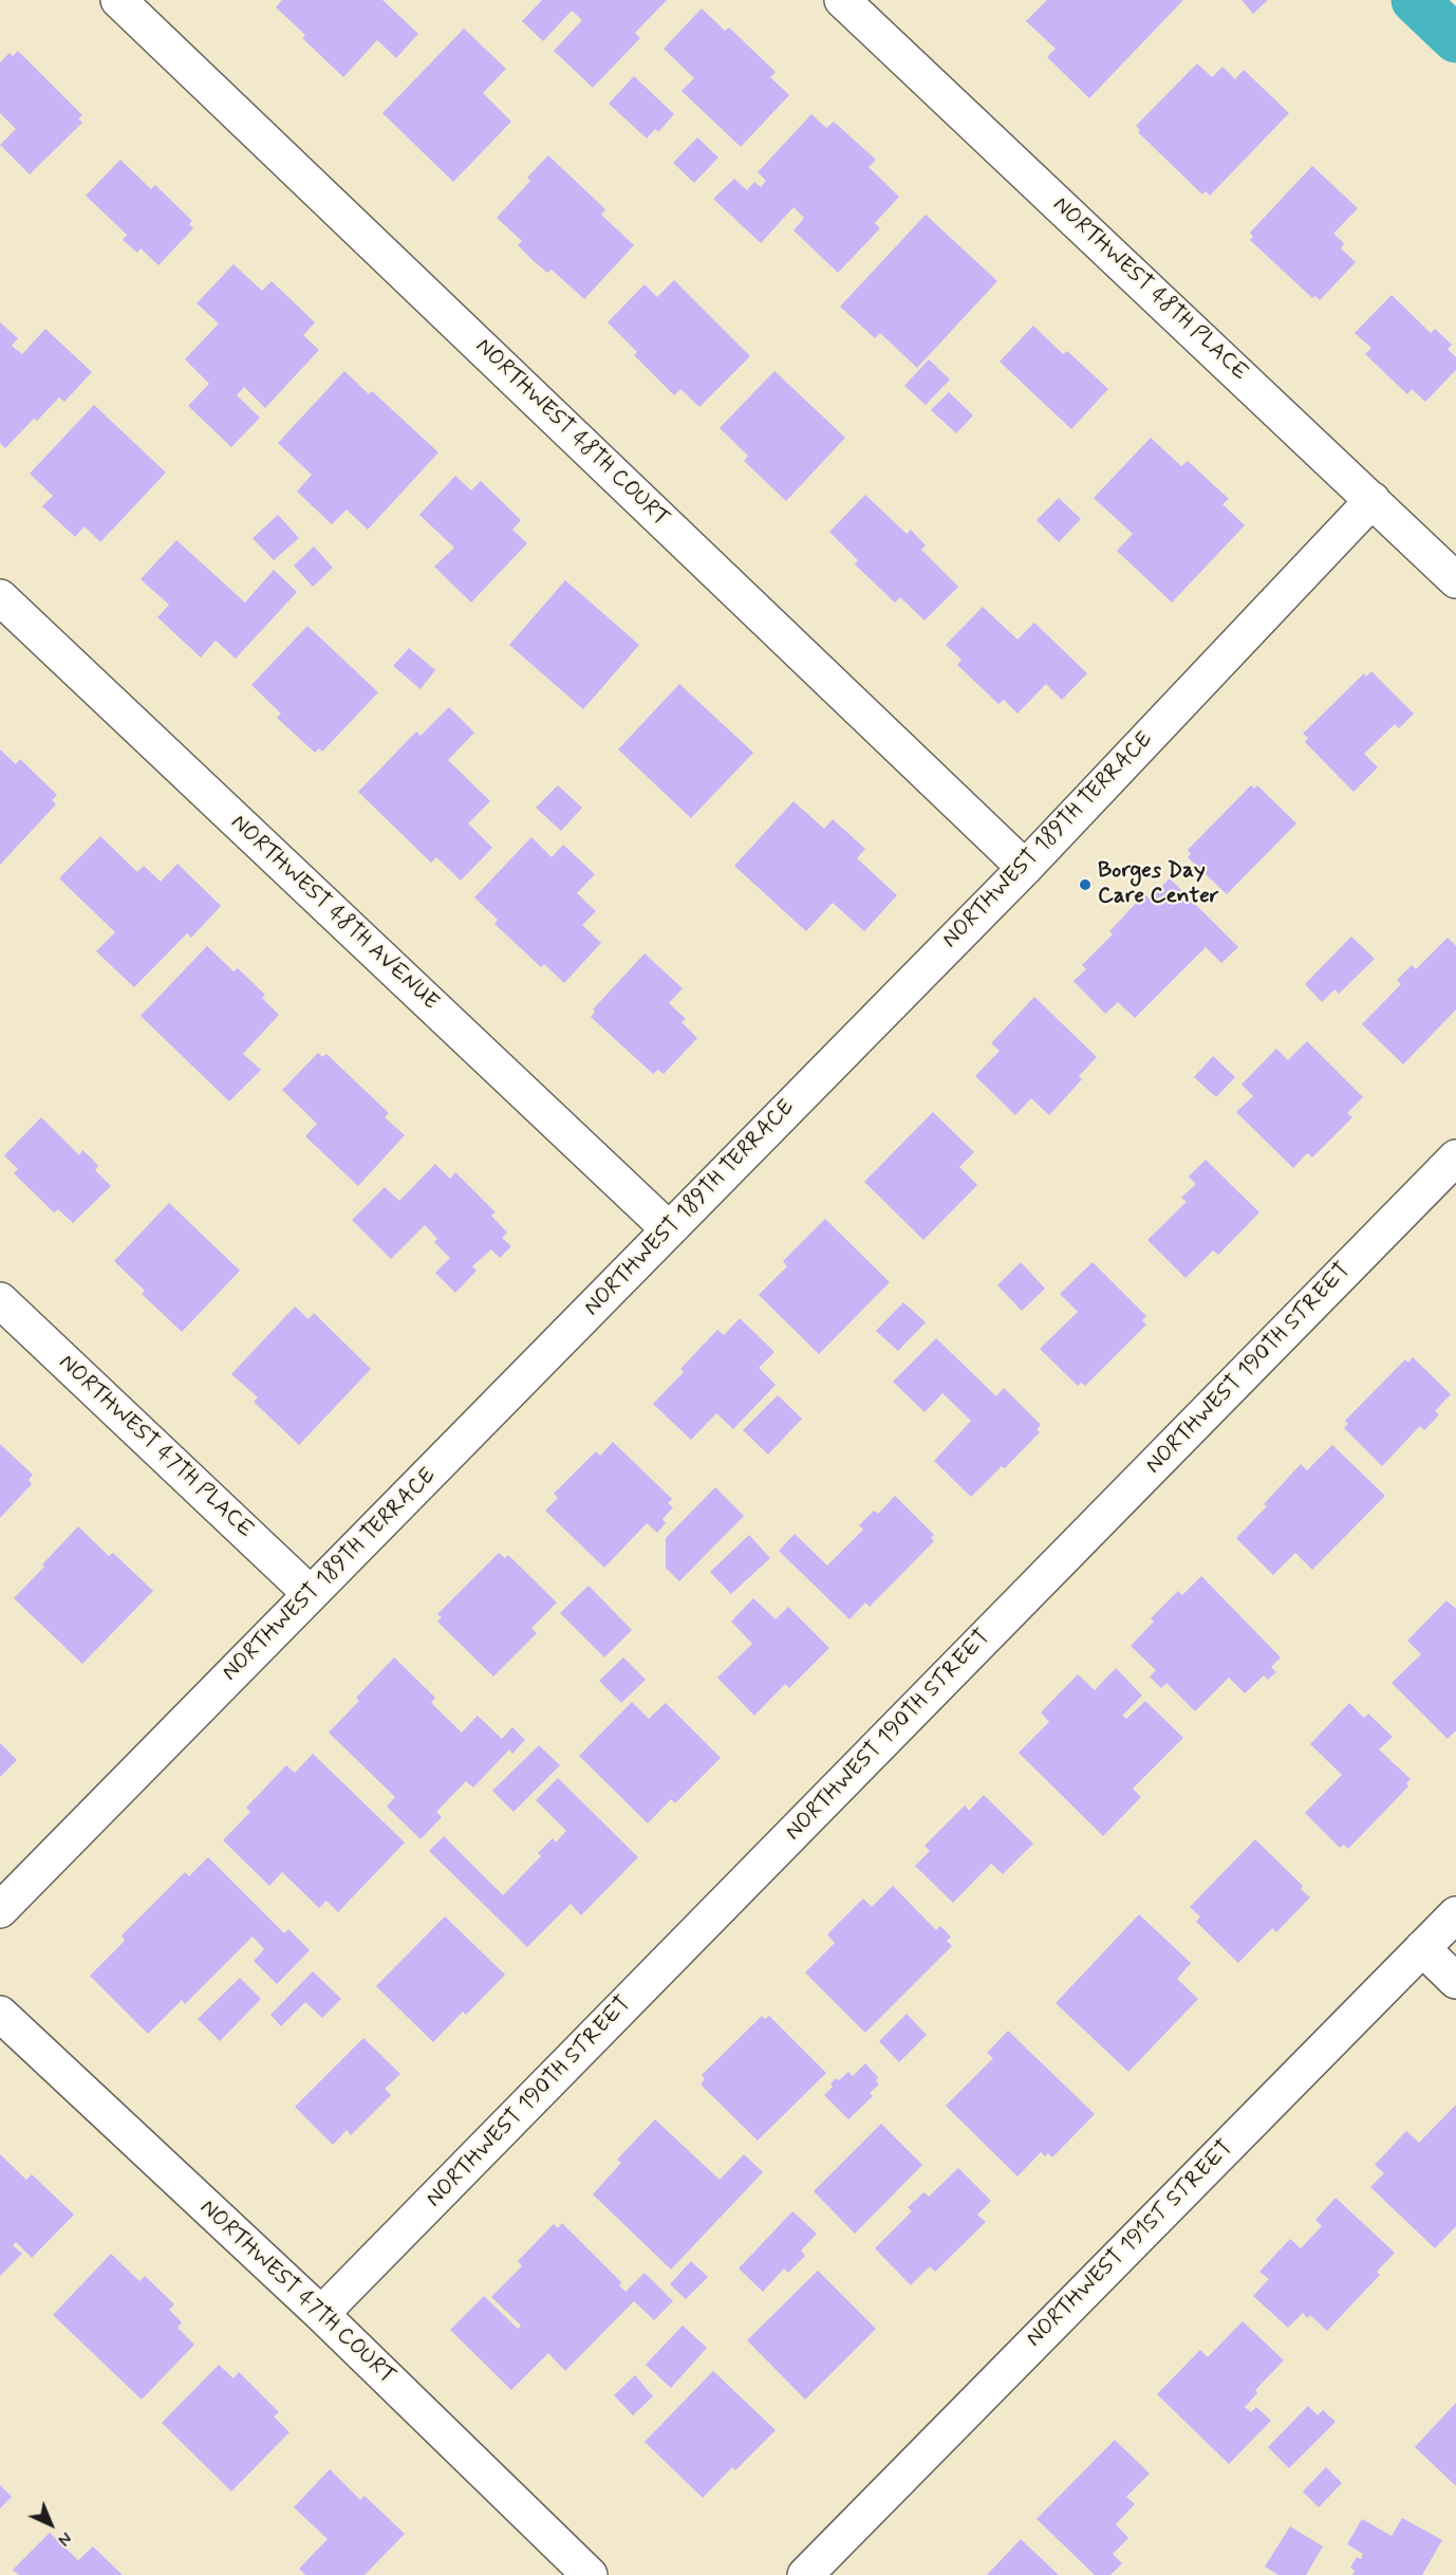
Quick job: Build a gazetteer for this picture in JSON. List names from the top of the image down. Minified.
{"streets":{"street":["NORTHWEST 48TH PLACE","NORTHWEST 48TH COURT","NORTHWEST 189TH TERRACE","NORTHWEST 48TH AVENUE","NORTHWEST 190TH STREET","NORTHWEST 47TH PLACE","NORTHWEST 191ST STREET","NORTHWEST 47TH COURT"]},"crossings":[["NORTHWEST 48TH PLACE","NORTHWEST 189TH TERRACE"],["NORTHWEST 48TH COURT","NORTHWEST 189TH TERRACE"],["NORTHWEST 189TH TERRACE","NORTHWEST 48TH AVENUE"],["NORTHWEST 189TH TERRACE","NORTHWEST 47TH PLACE"],["NORTHWEST 190TH STREET","NORTHWEST 47TH COURT"]],"places":["Borges Day Care Center"],"north":"bottom right"}
